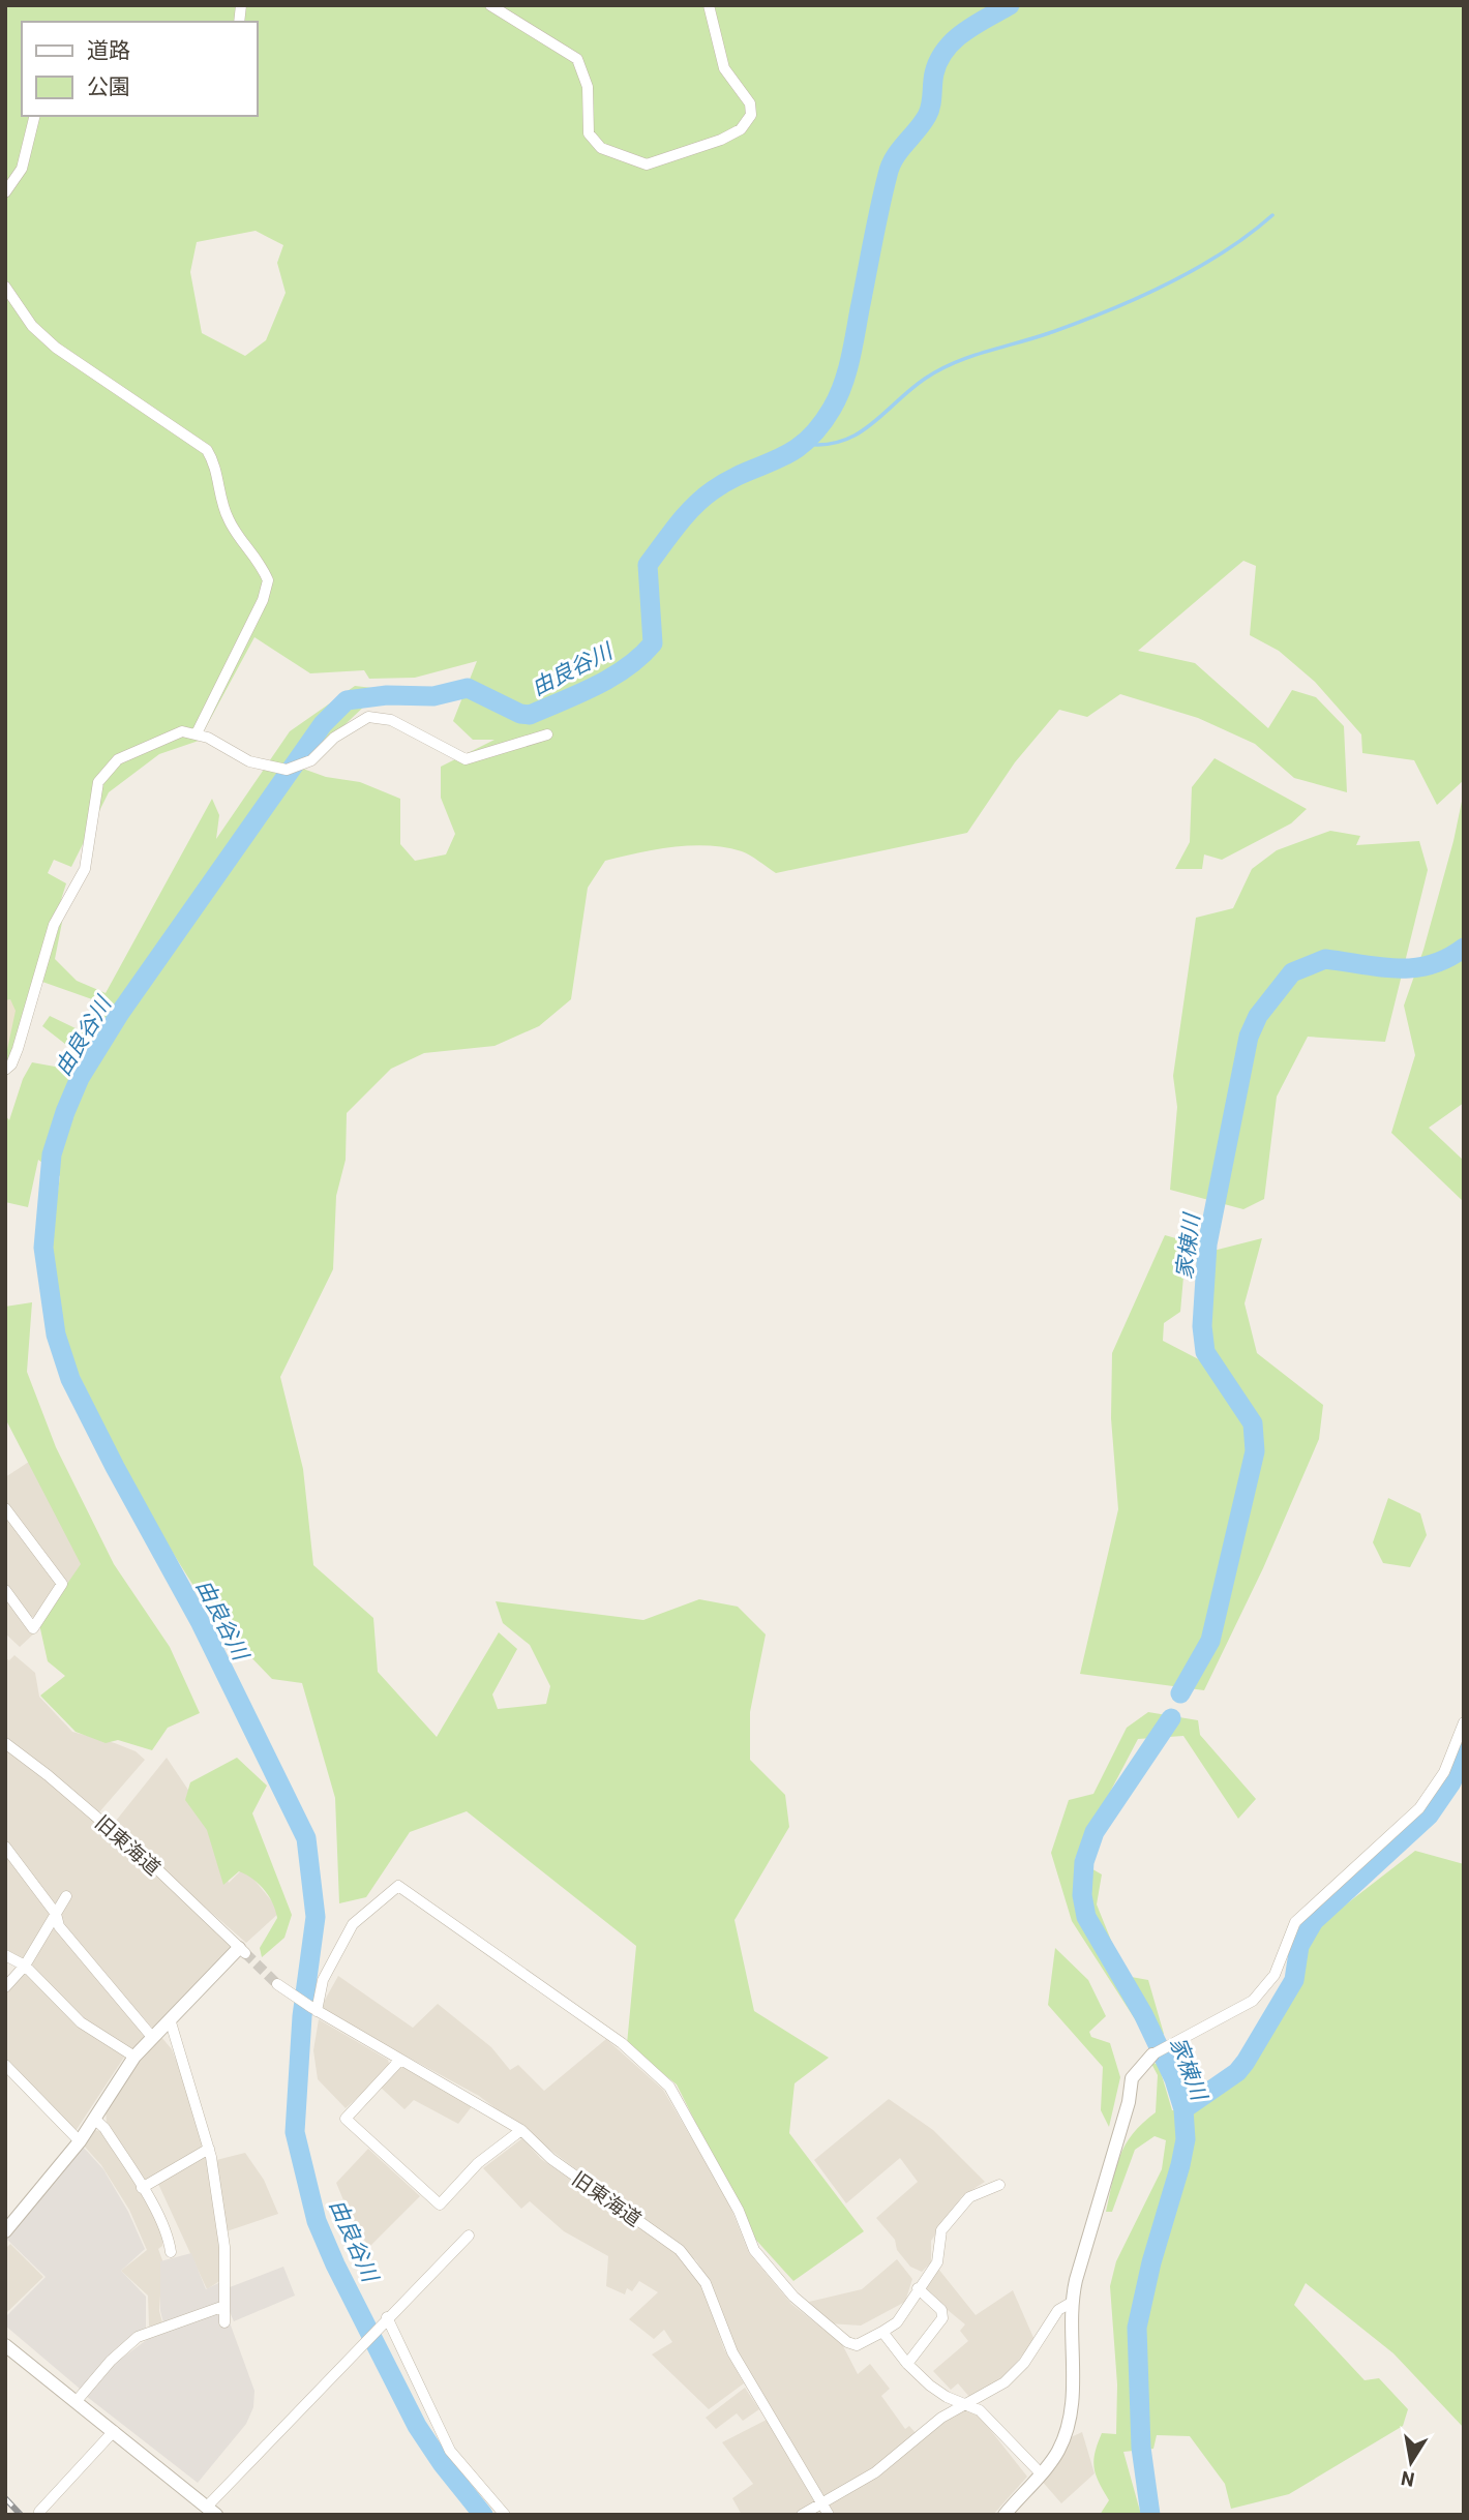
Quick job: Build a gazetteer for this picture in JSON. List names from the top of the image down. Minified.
{"streets":{"street":["旧東海道"]},"water":["由良谷川","家棟川"],"legend":["道路","公園"],"north":"bottom"}
